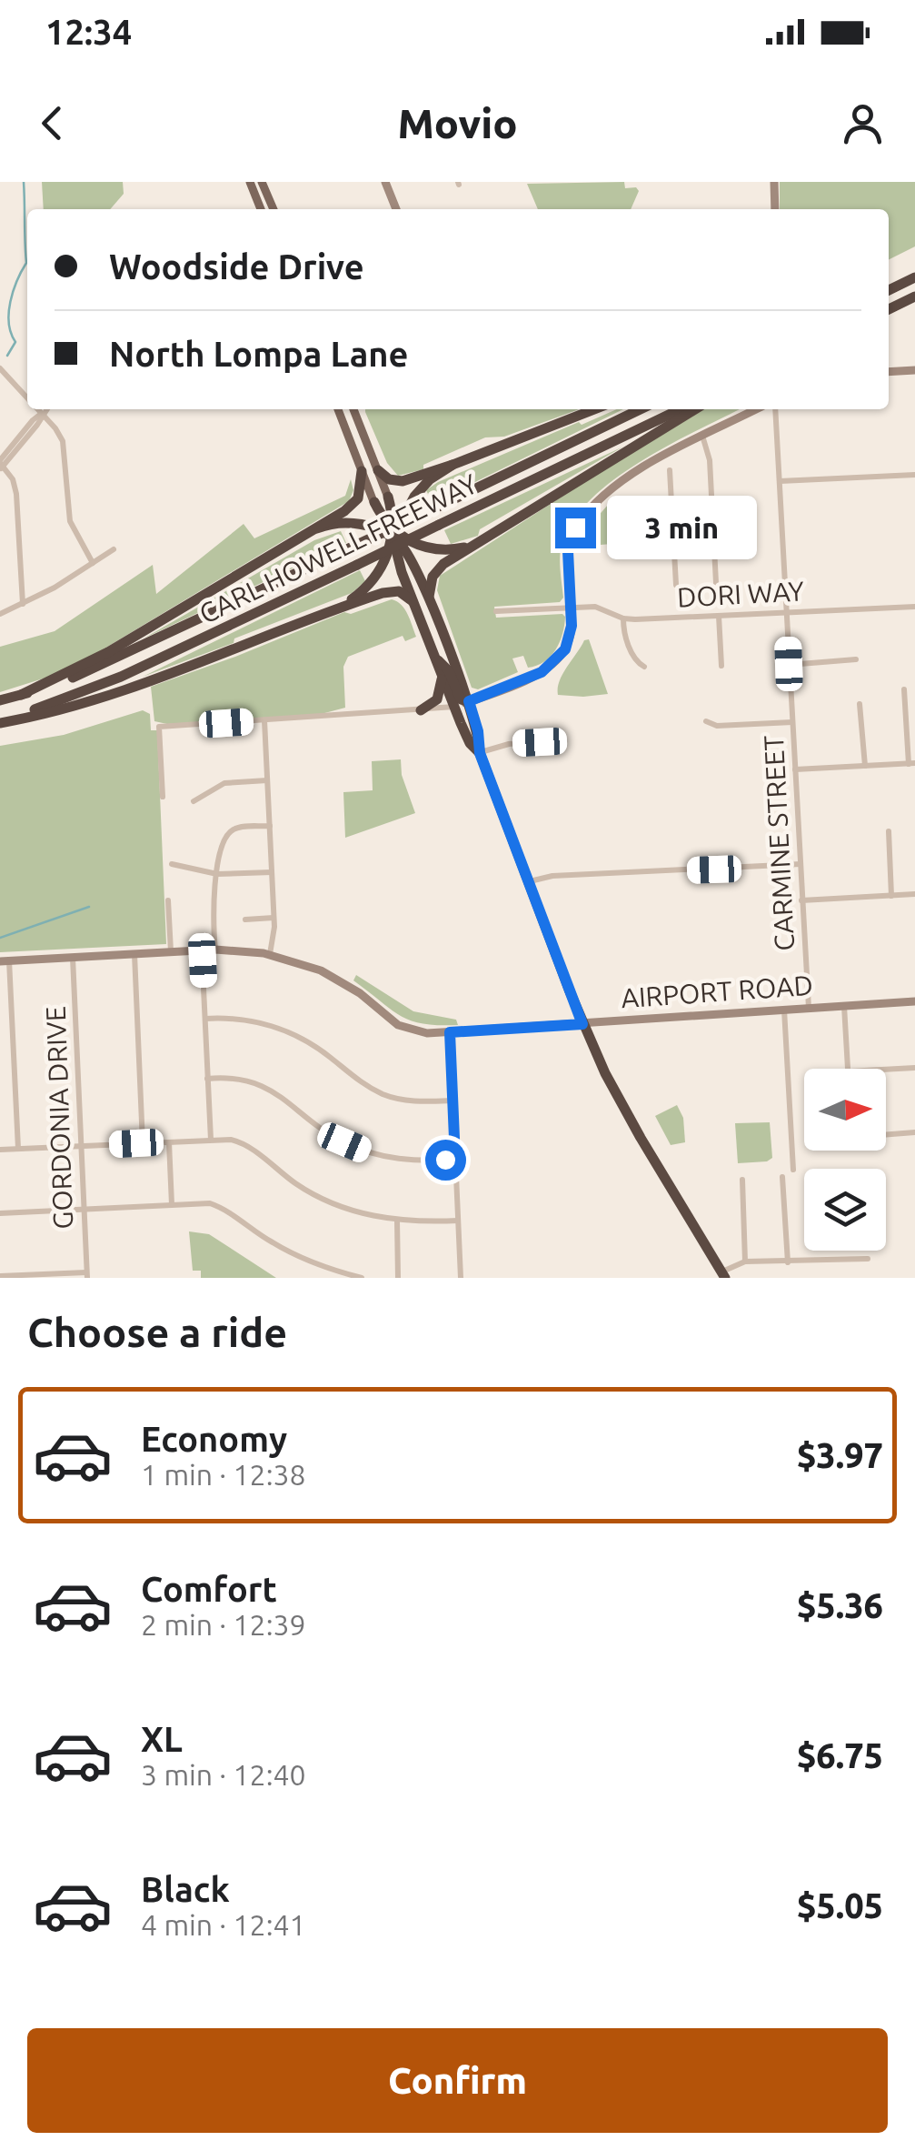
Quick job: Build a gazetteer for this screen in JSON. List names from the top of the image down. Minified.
{"streets":{"highway":["CARL HOWELL FREEWAY"],"street":["DORI WAY","CARMINE STREET","AIRPORT ROAD","GORDONIA DRIVE"]},"crossings":[["DORI WAY","CARMINE STREET"],["CARMINE STREET","AIRPORT ROAD"],["AIRPORT ROAD","GORDONIA DRIVE"]],"north":"right","page":{"status":"12:34","header":"Movio","banner":["Woodside Drive","North Lompa Lane"],"bubble":"3 min","heading":"Choose a ride","list":[{"name":"Economy","note":"1 min · 12:38","value":"$3.97"},{"name":"Comfort","note":"2 min · 12:39","value":"$5.36"},{"name":"XL","note":"3 min · 12:40","value":"$6.75"},{"name":"Black","note":"4 min · 12:41","value":"$5.05"}],"buttons":"Confirm"}}
